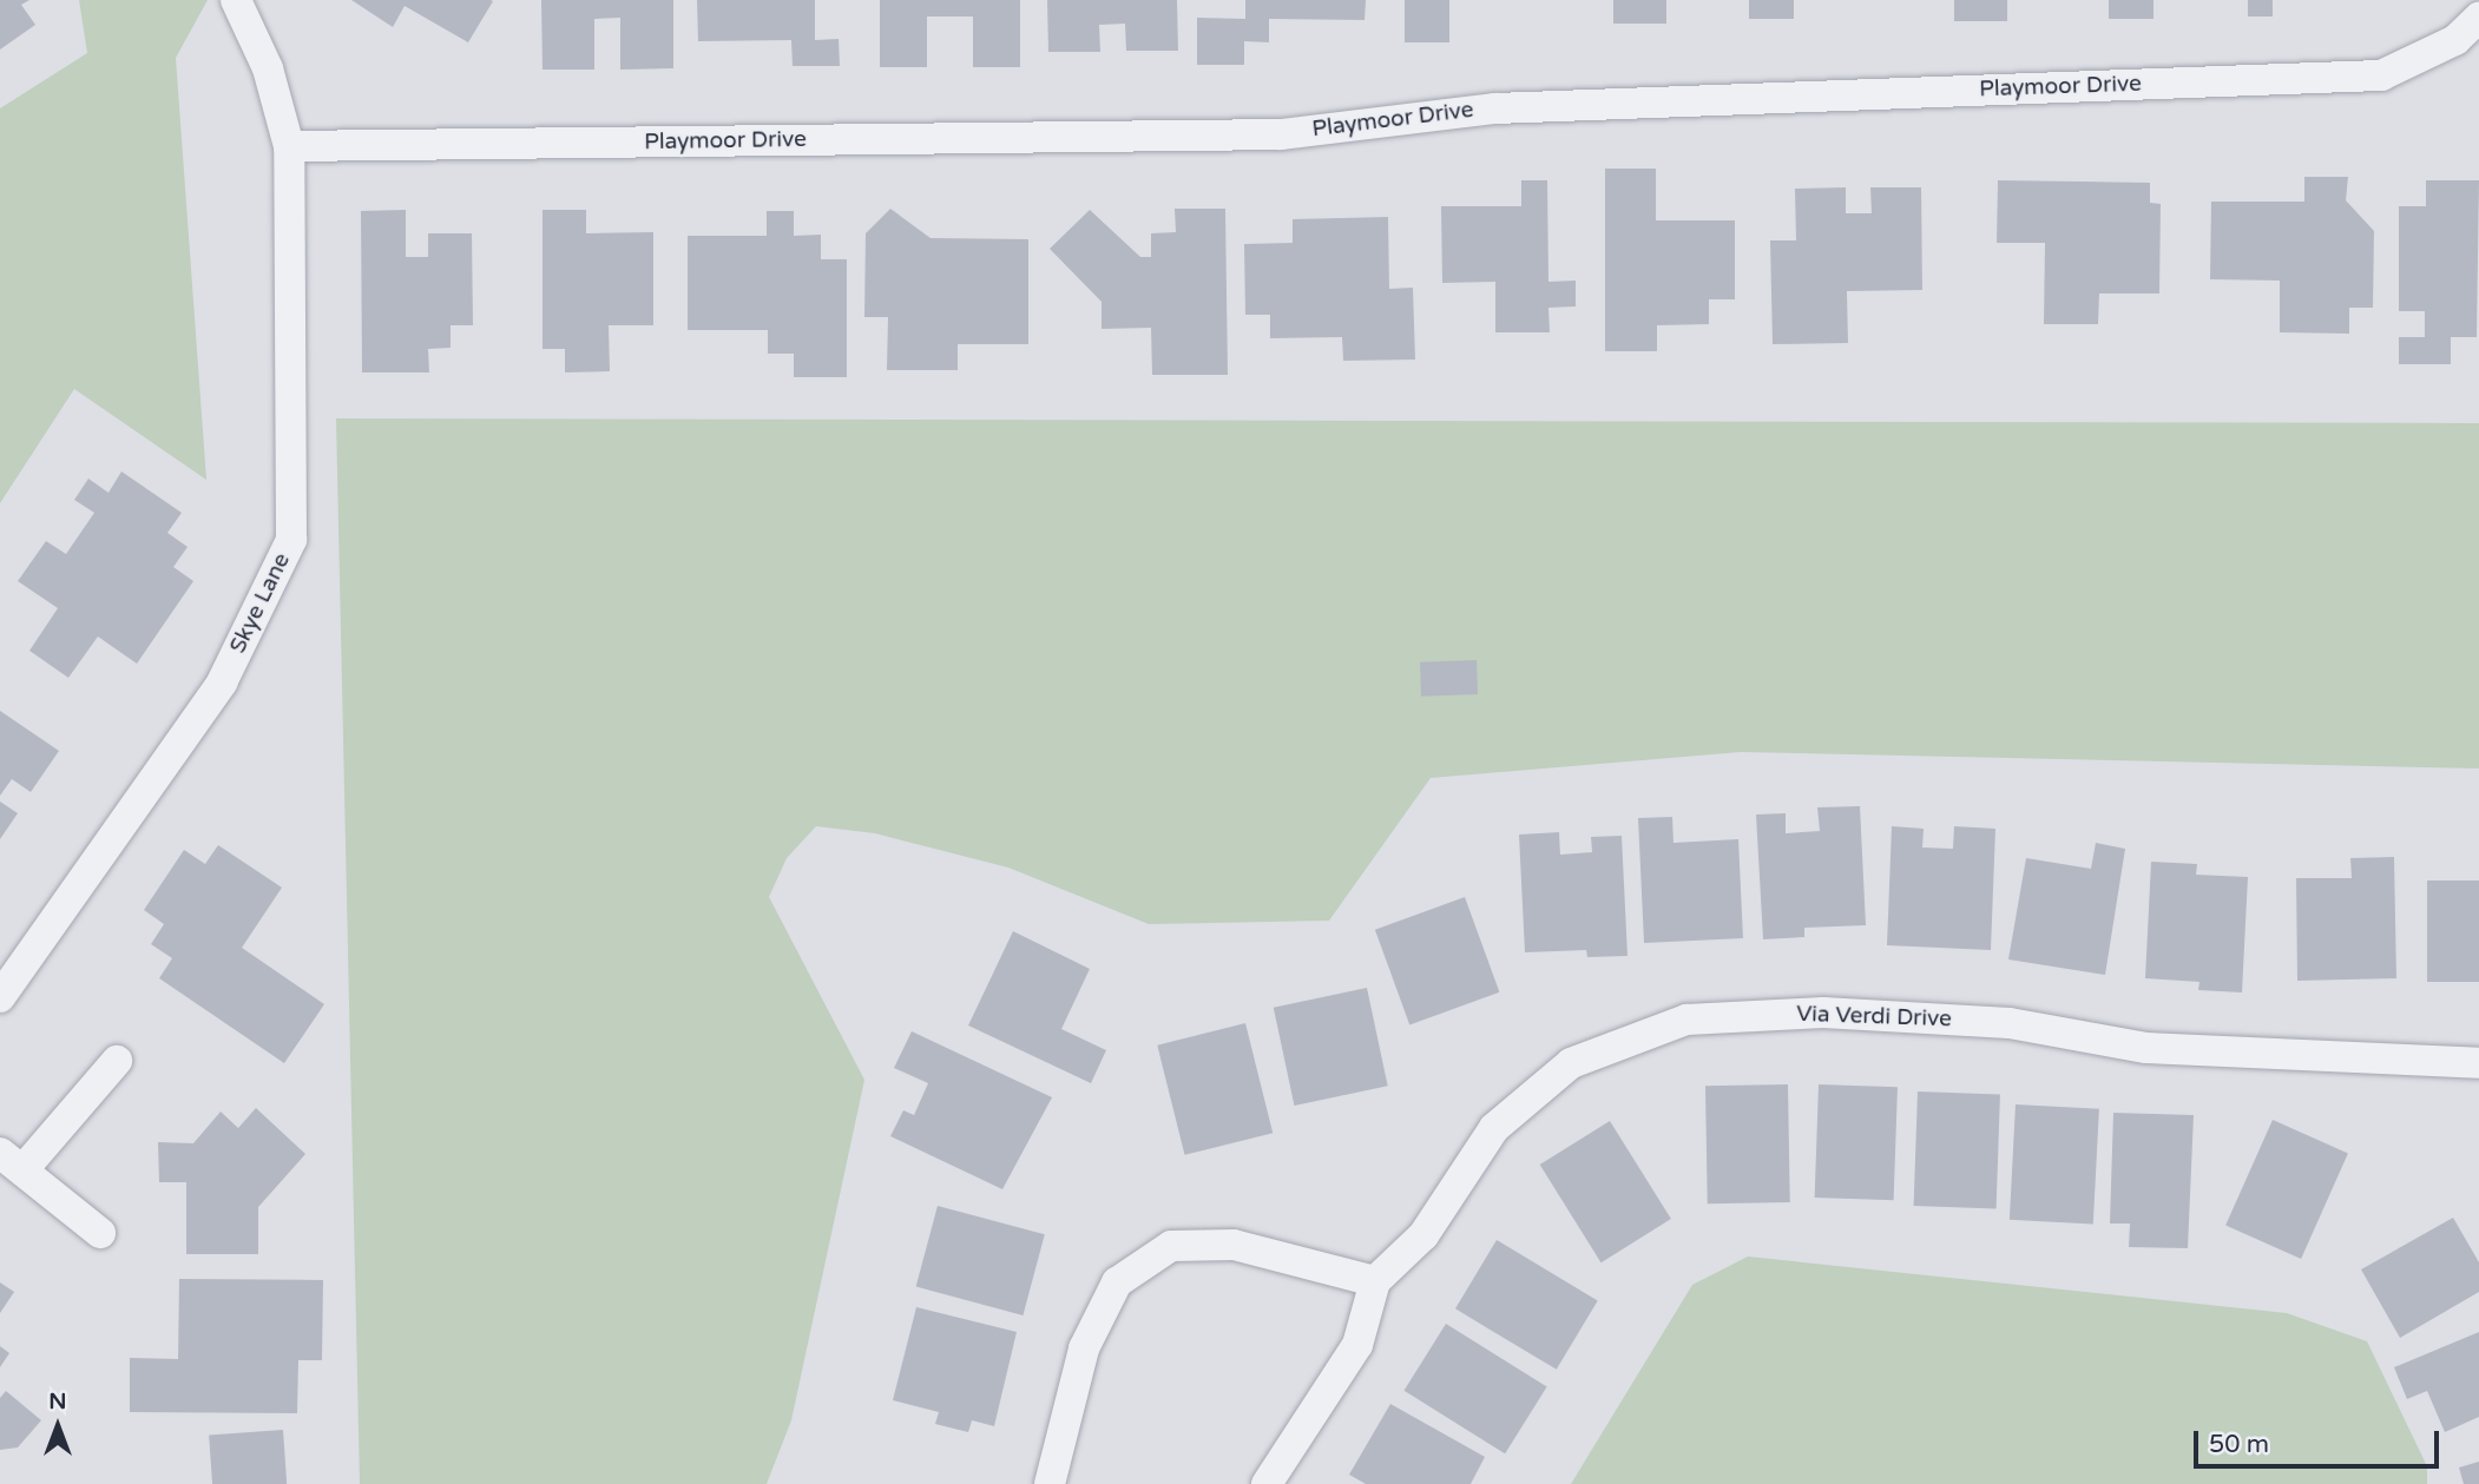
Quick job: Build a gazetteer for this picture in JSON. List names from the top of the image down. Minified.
{"streets":{"street":["Playmoor Drive","Skye Lane","Via Verdi Drive"]},"crossings":[["Playmoor Drive","Skye Lane"]],"scale_bar":"50 m","north":"top"}
